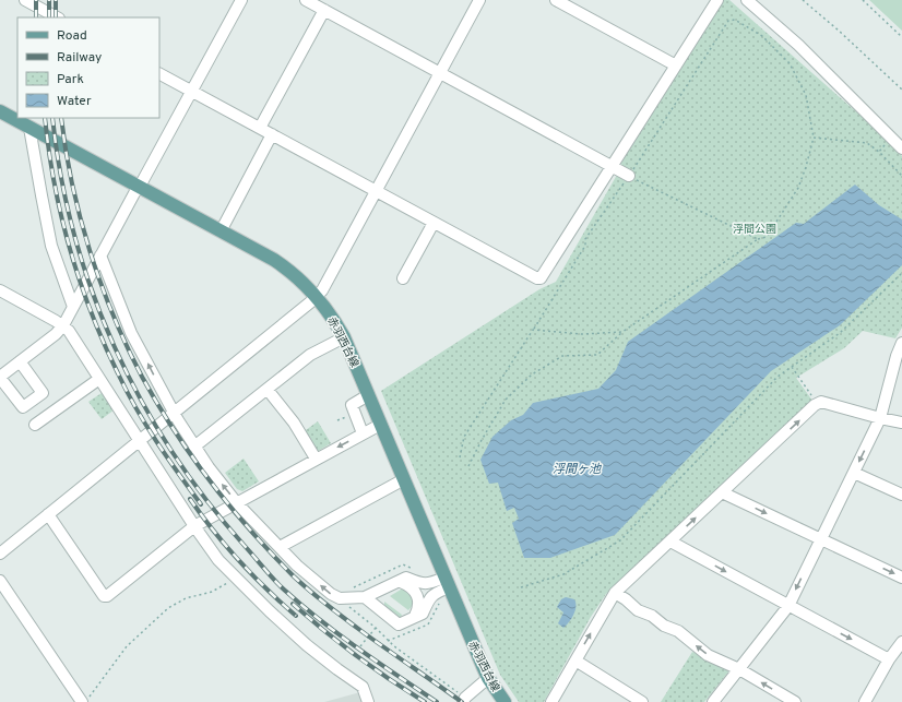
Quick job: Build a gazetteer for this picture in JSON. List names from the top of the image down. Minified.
{"streets":{"main road":["赤羽西台線"]},"water":["浮間ヶ池"],"parks":["浮間公園"],"legend":["Road","Railway","Park","Water"]}
